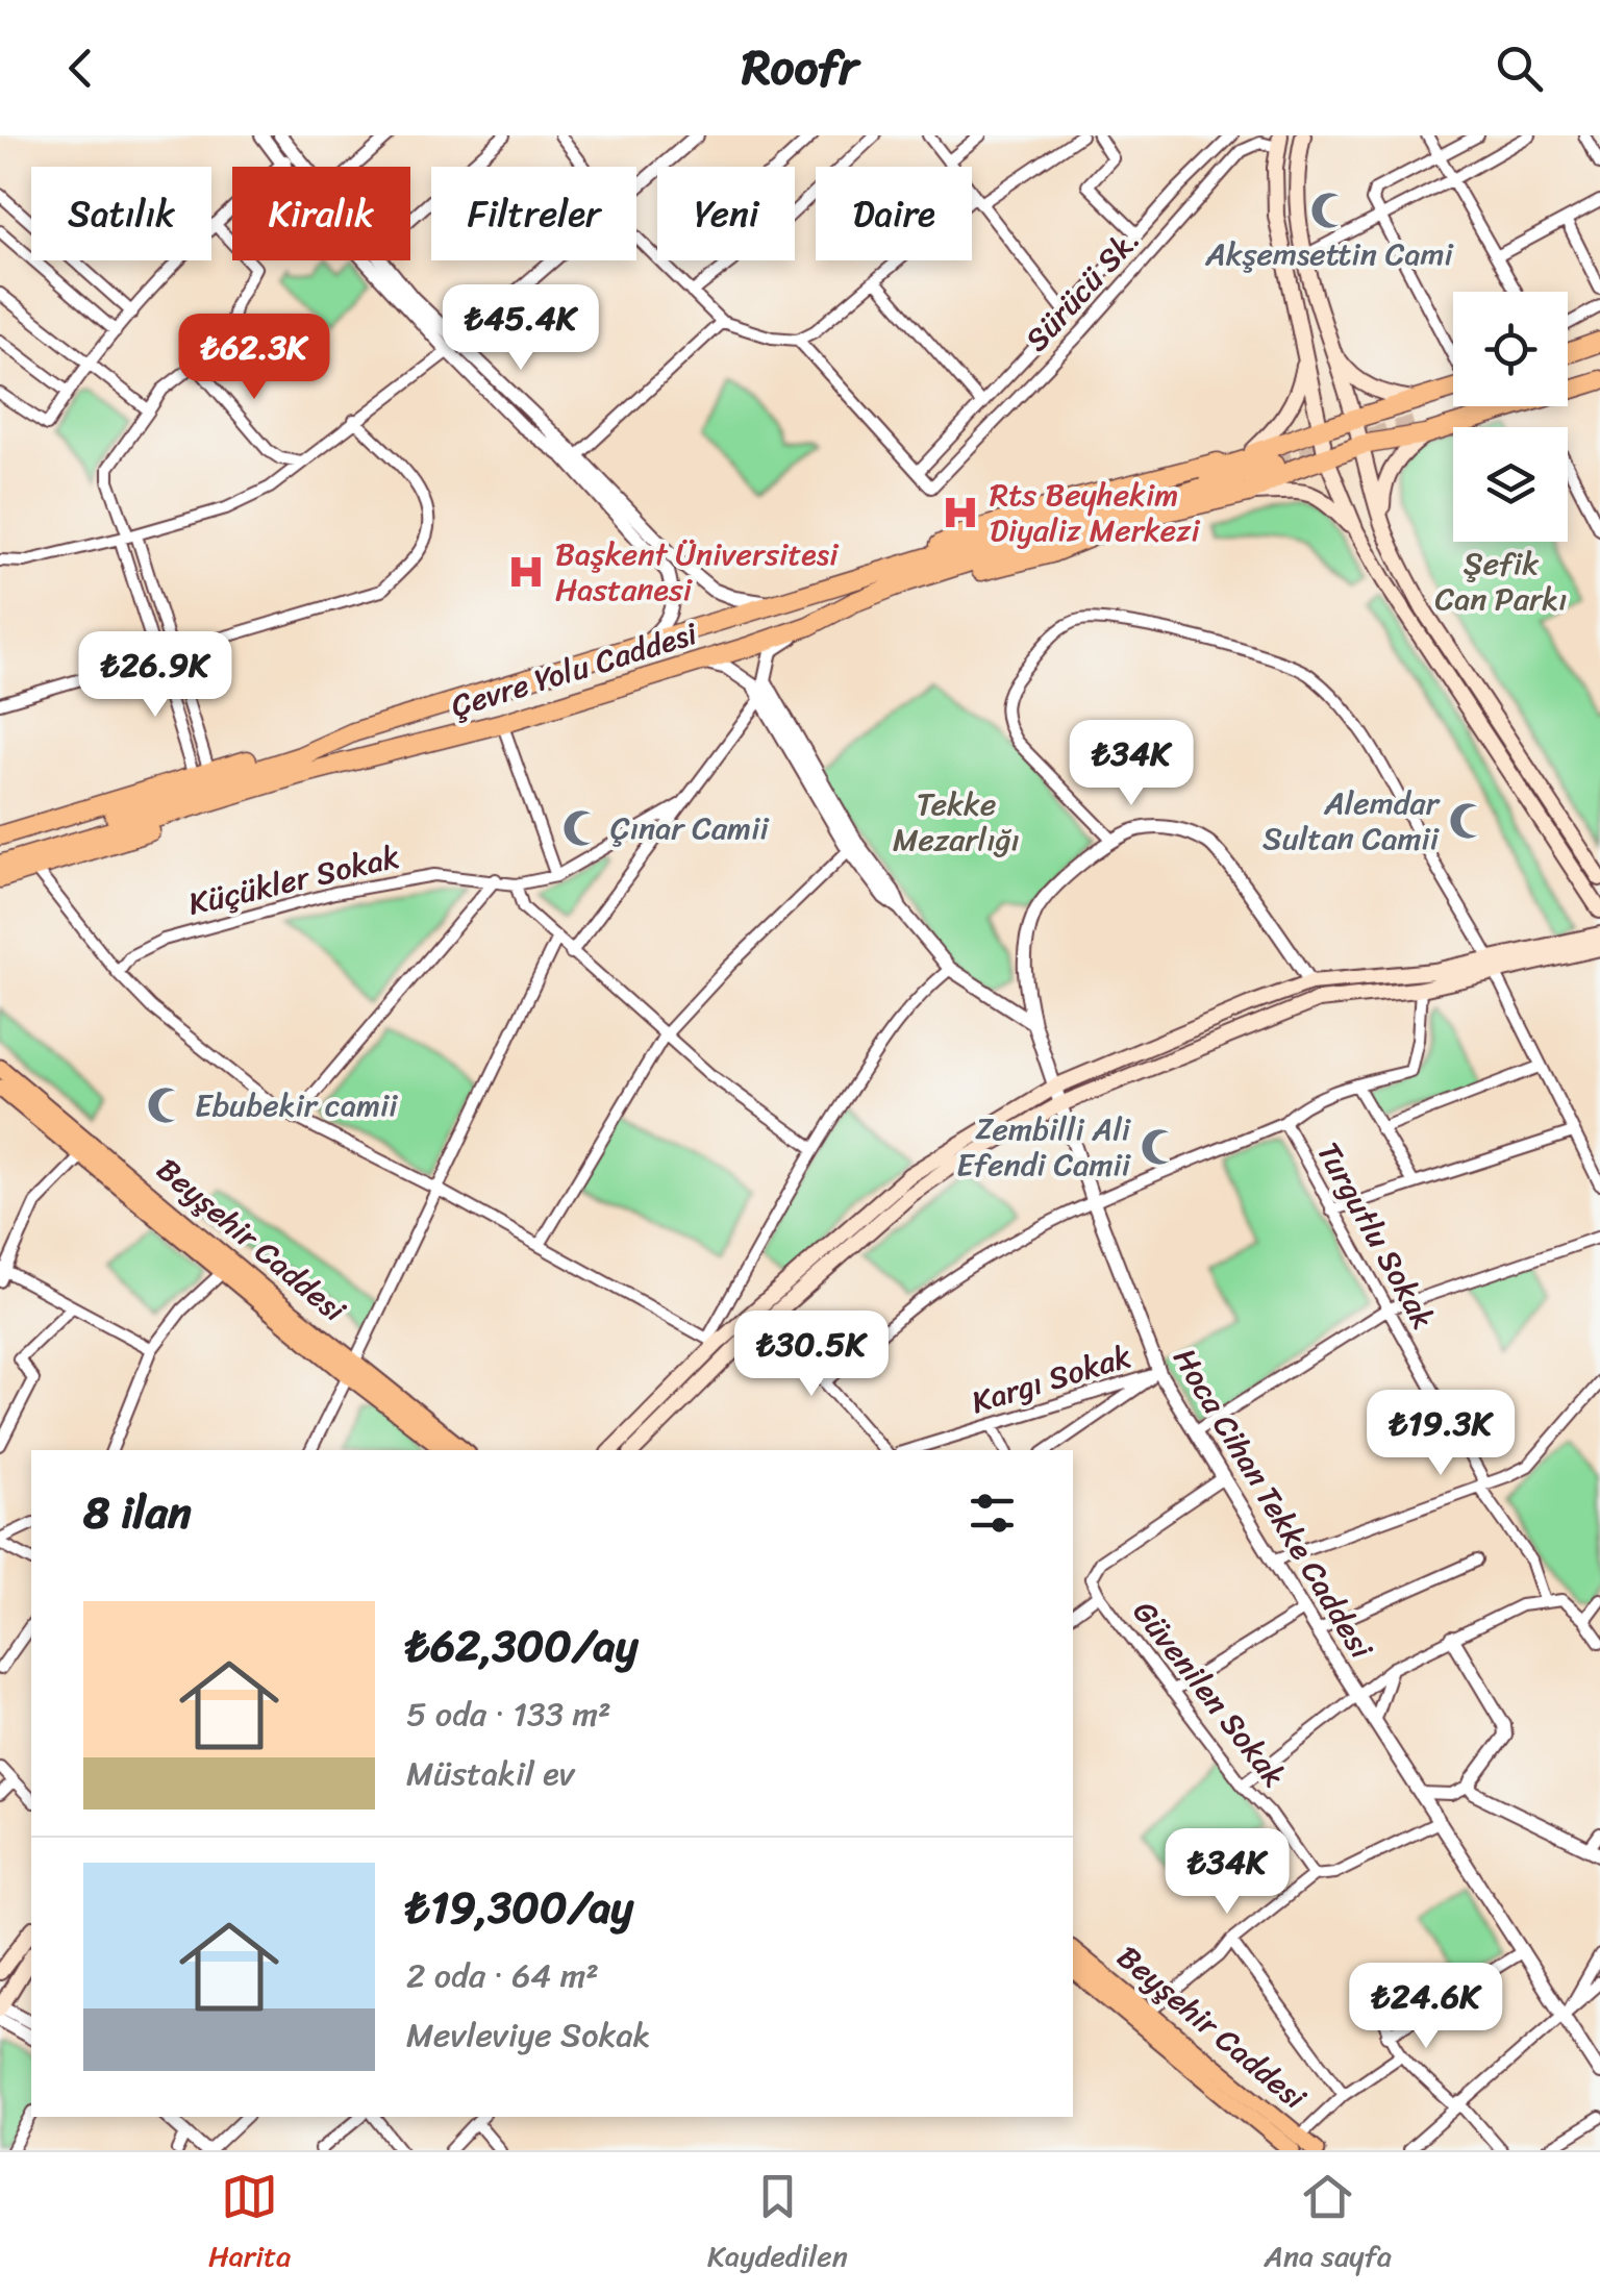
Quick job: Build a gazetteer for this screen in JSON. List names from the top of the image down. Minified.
{"streets":{"highway":["Çevre Yolu Caddesi"],"main road":["Beyşehir Caddesi"],"street":["Sürücü Sk.","Küçükler Sokak","Turgutlu Sokak","Kargı Sokak","Hoca Cihan Tekke Caddesi","Güvenilen Sokak"]},"crossings":[["Kargı Sokak","Hoca Cihan Tekke Caddesi"]],"parks":["Şefik Can Parkı","Tekke Mezarlığı"],"places":{"mosque":["Akşemsettin Cami","Alemdar Sultan Camii","Çınar Camii","Ebubekir camii","Zembilli Ali Efendi Camii"],"hospital":["Rts Beyhekim Diyaliz Merkezi","Başkent Üniversitesi Hastanesi"]},"page":{"header":"Roofr","chip":["Satılık","Kiralık","Filtreler","Yeni","Daire"],"price":["₺45.4K","₺62.3K","₺26.9K","₺34K","₺30.5K","₺19.3K","₺34K","₺24.6K"],"heading":"8 ilan","list":[{"name":"₺62,300/ay","note":"5 oda · 133 m² · Müstakil ev"},{"name":"₺19,300/ay","note":"2 oda · 64 m² · Mevleviye Sokak"}],"tabs":["Harita","Kaydedilen","Ana sayfa"]}}
